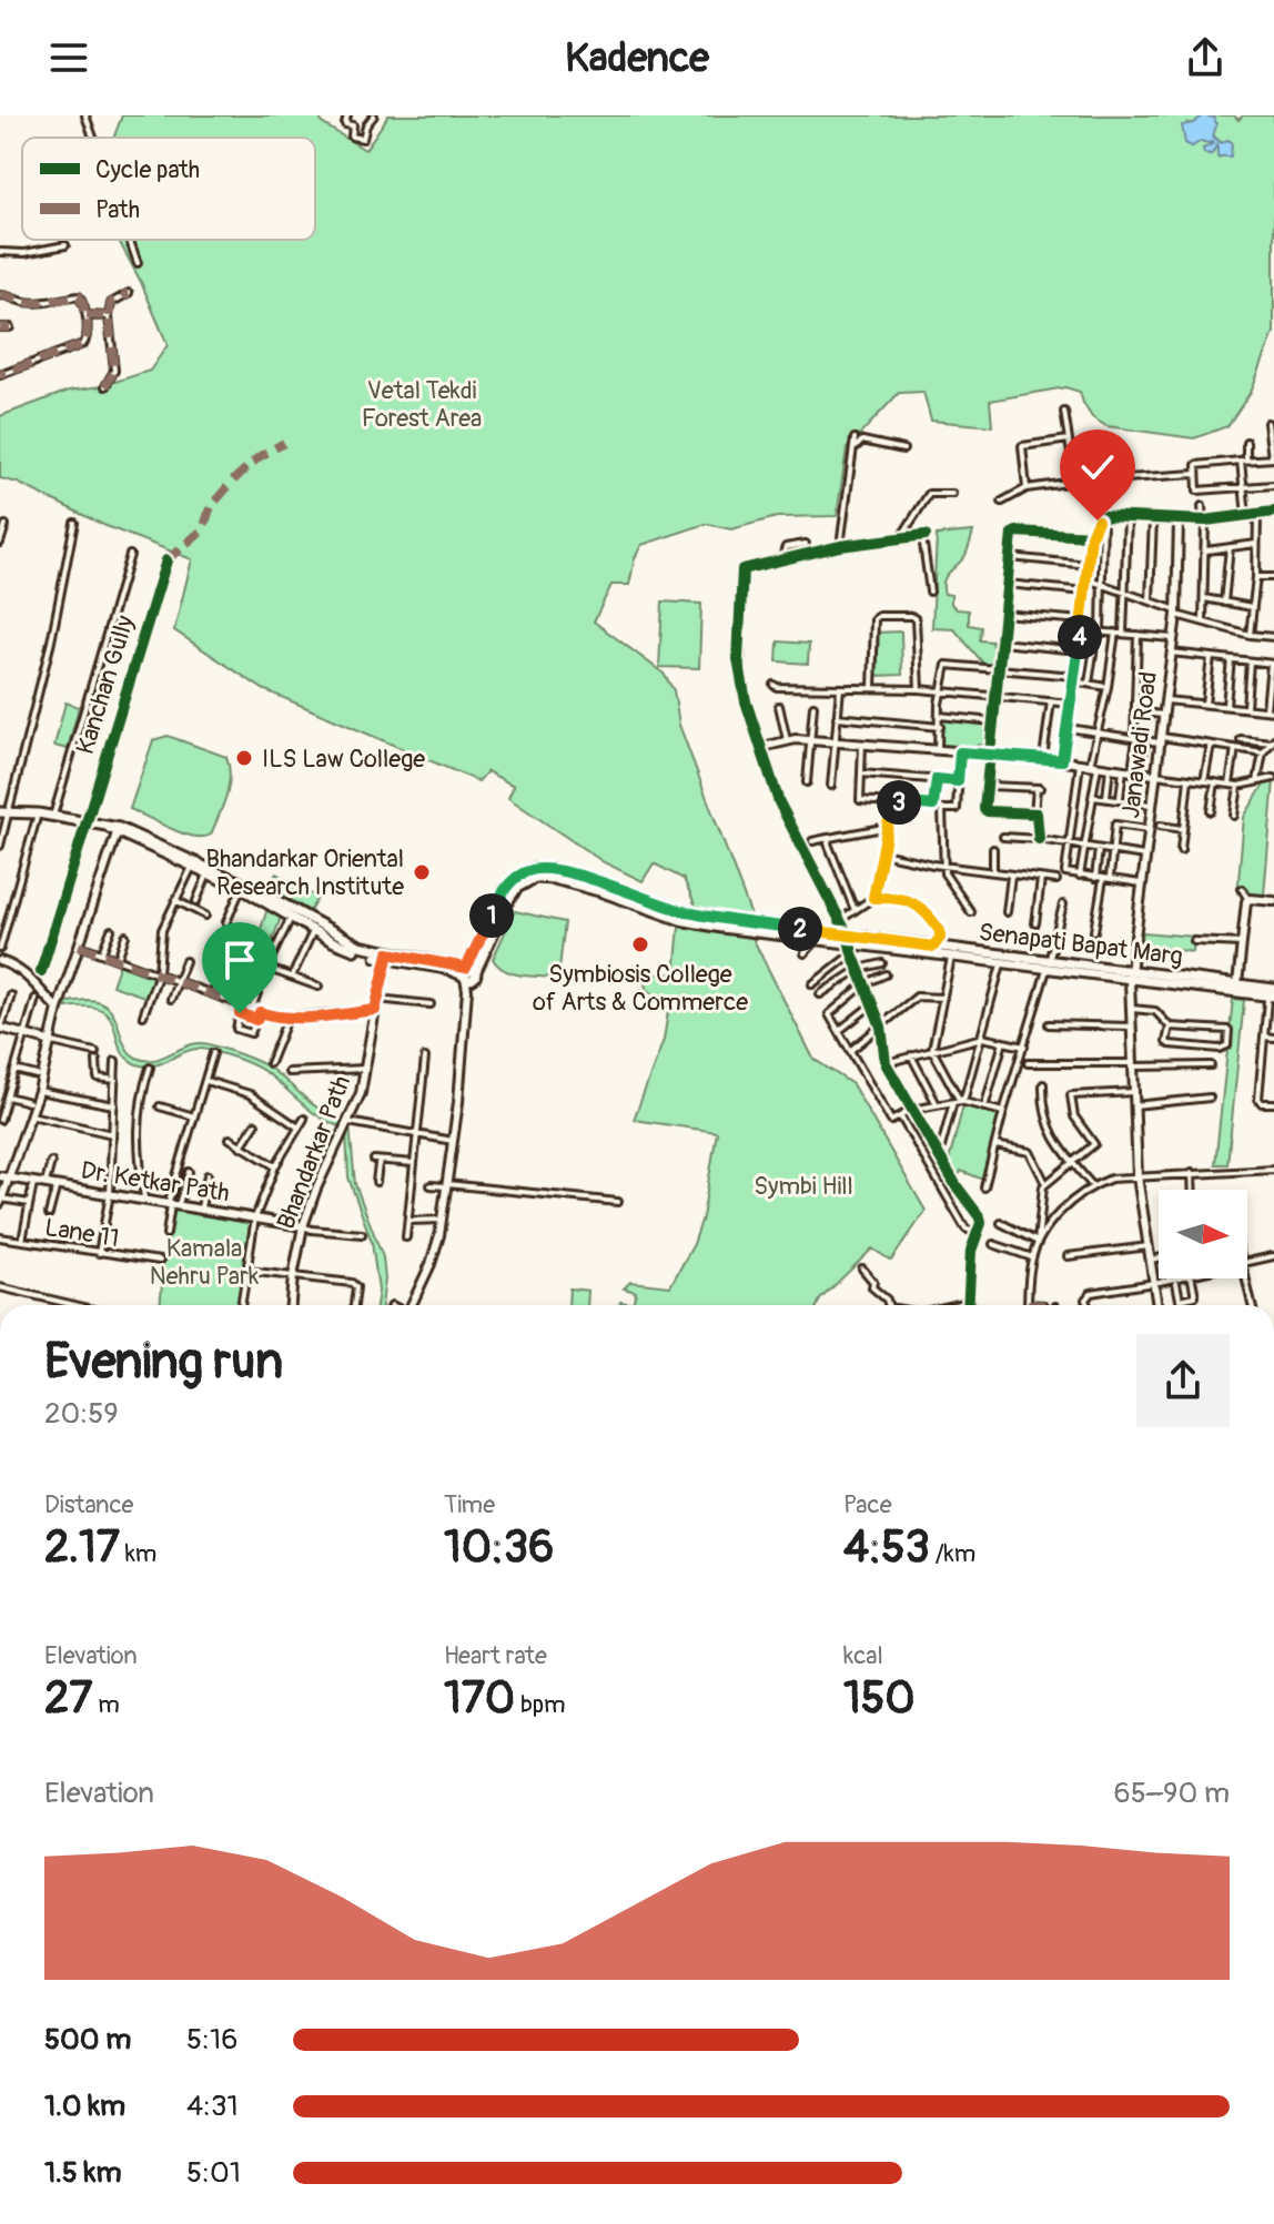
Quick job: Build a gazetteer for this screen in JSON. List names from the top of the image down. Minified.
{"streets":{"main road":["Senapati Bapat Marg"],"street":["Kanchan Gully","Janawadi Road","Bhandarkar Path","Dr. Ketkar Path","Lane 11"]},"crossings":[["Janawadi Road","Senapati Bapat Marg"],["Bhandarkar Path","Dr. Ketkar Path"]],"parks":["Vetal Tekdi Forest Area","Symbi Hill","Kamala Nehru Park"],"places":["ILS Law College","Bhandarkar Oriental Research Institute","Symbiosis College of Arts & Commerce"],"legend":["Cycle path","Path"],"north":"right","page":{"header":"Kadence","pins":["4","3","1","2"],"heading":["Evening run","20:59"],"stats":[["Distance","2.17 km"],["Time","10:36"],["Pace","4:53 /km"],["Elevation","27 m"],["Heart rate","170 bpm"],["kcal","150"]],"chart":["Elevation","65–90 m"],"list":[{"name":"500 m","note":"5:16"},{"name":"1.0 km","note":"4:31"},{"name":"1.5 km","note":"5:01"}]}}
